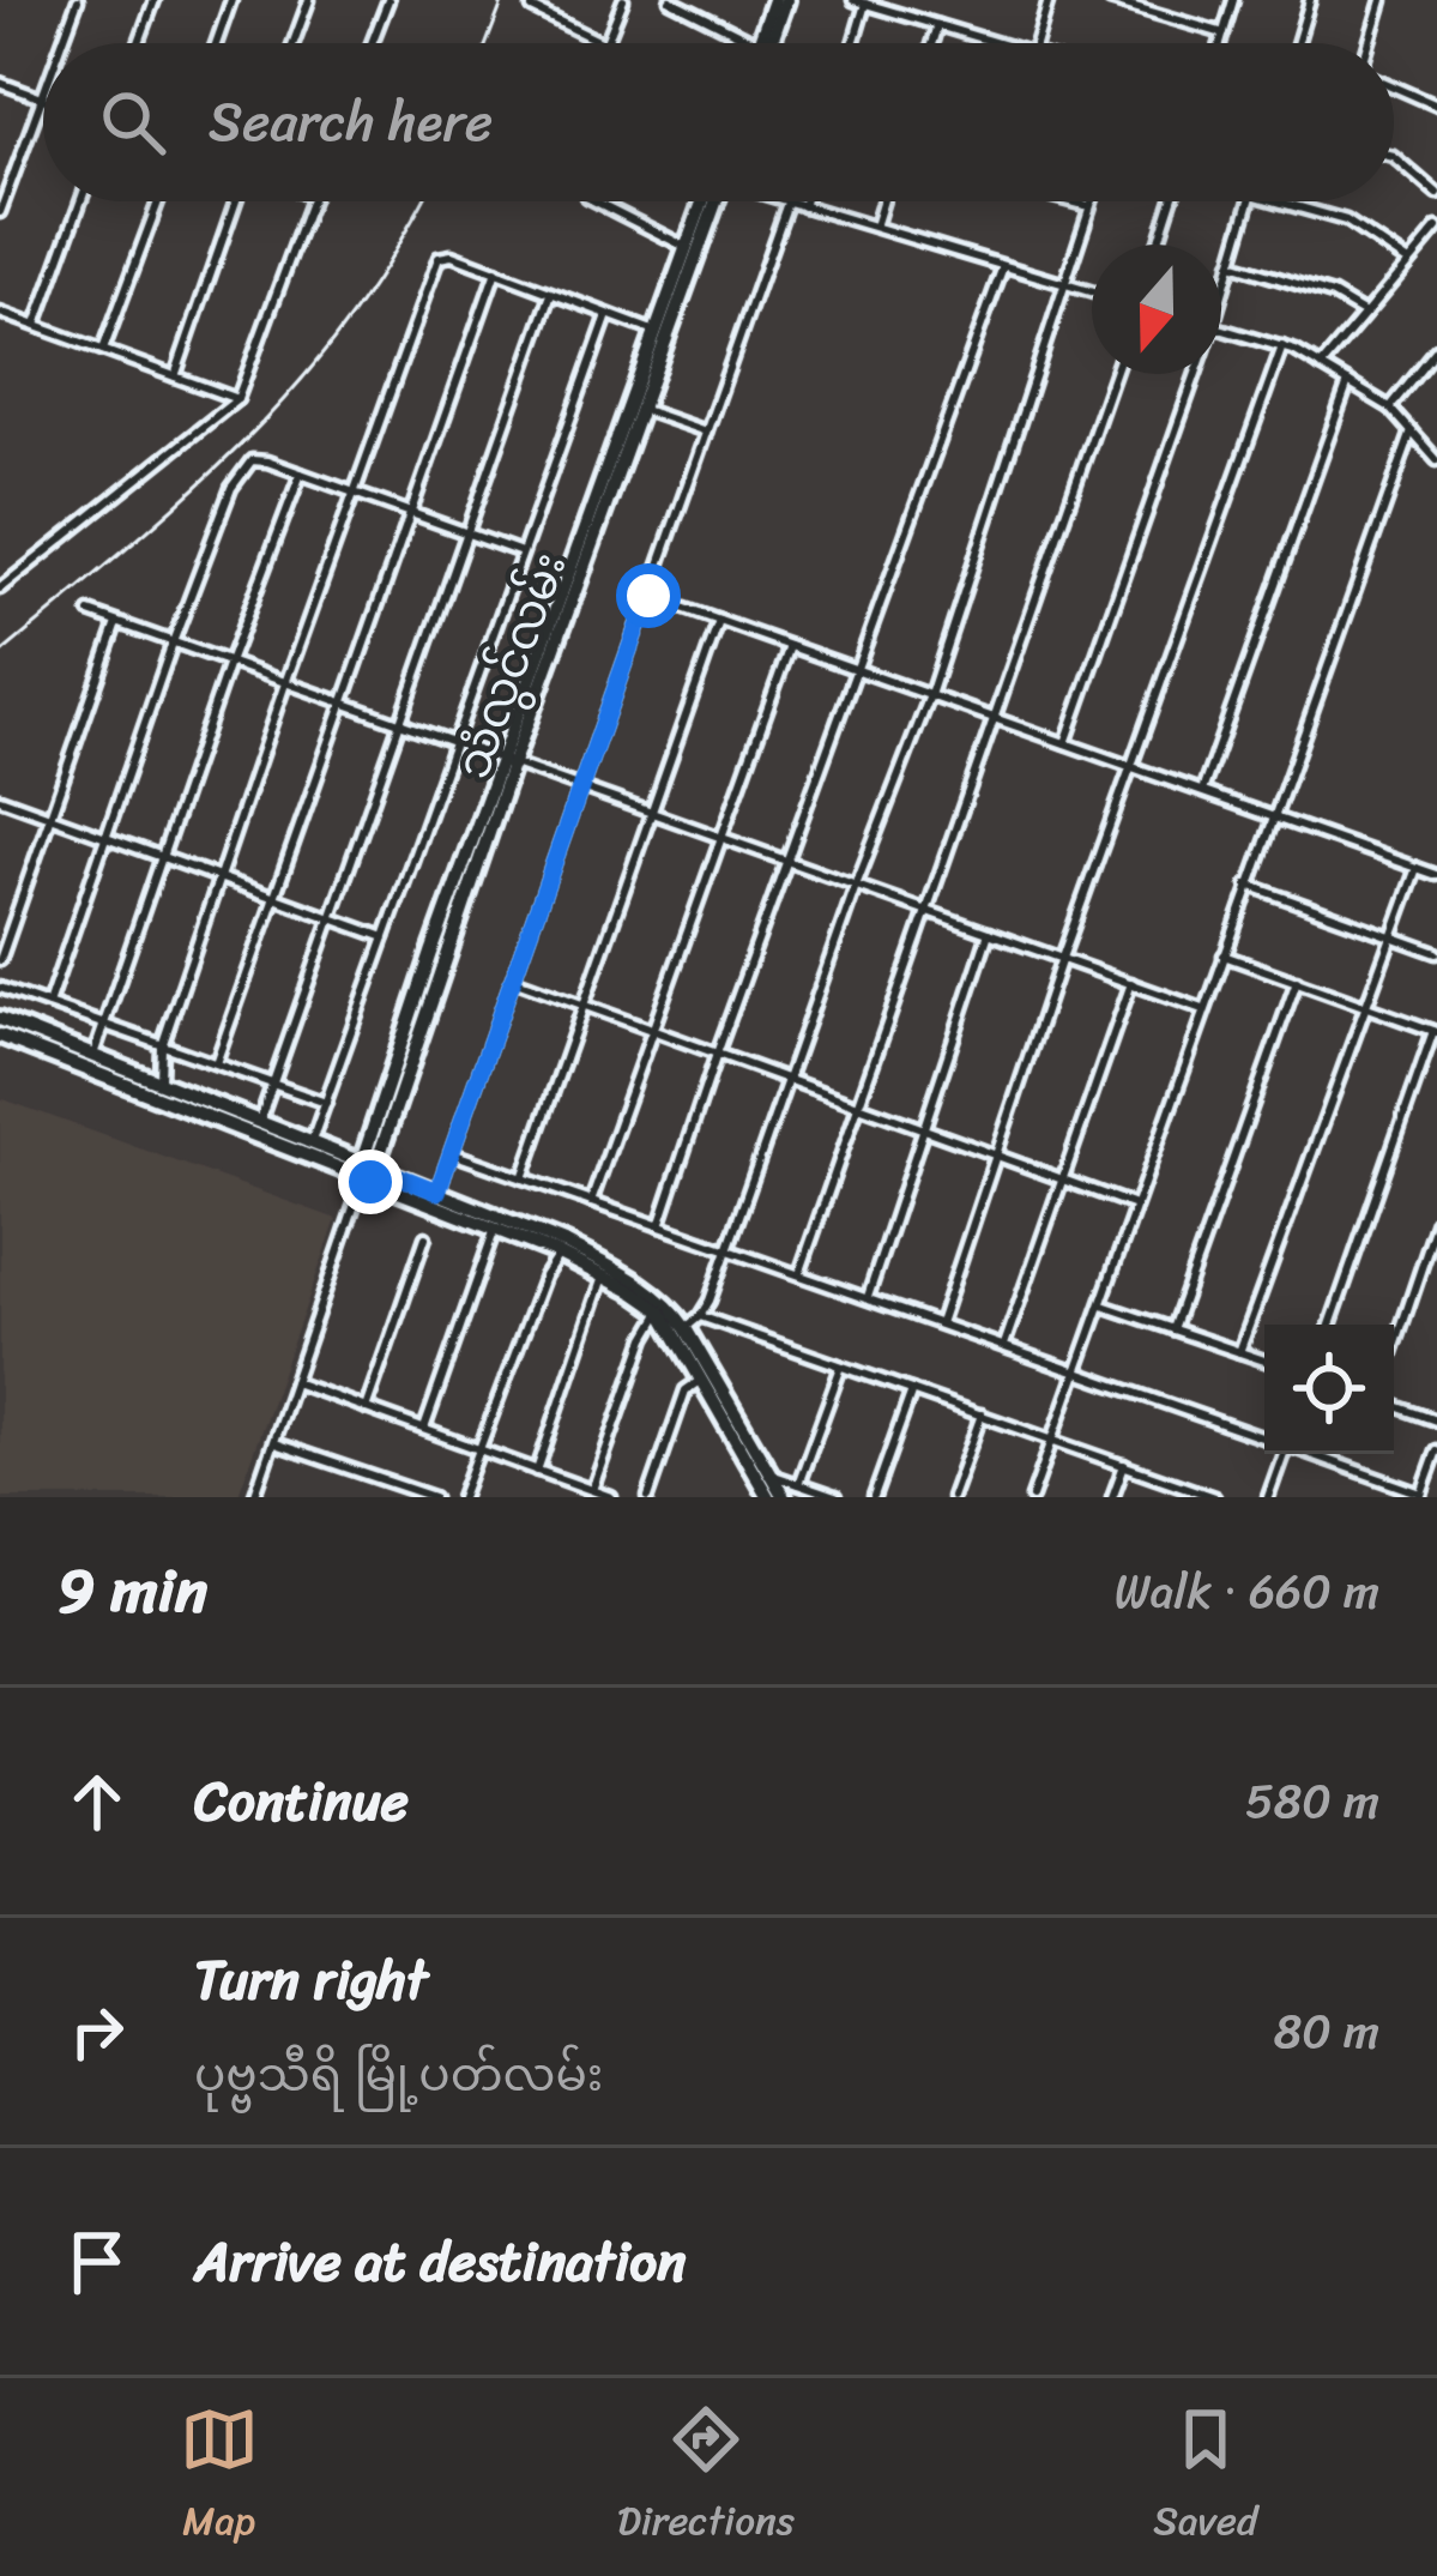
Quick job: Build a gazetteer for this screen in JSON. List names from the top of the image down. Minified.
{"streets":{"main road":["သံလွင်လမ်း"]},"north":"bottom","page":{"search":"Search here","heading":["9 min","Walk · 660 m"],"list":[["Continue","580 m"],["Turn right","ပုဗ္ဗသီရိ မြို့ပတ်လမ်း","80 m"],"Arrive at destination"],"nav":["Map","Directions","Saved"]}}
